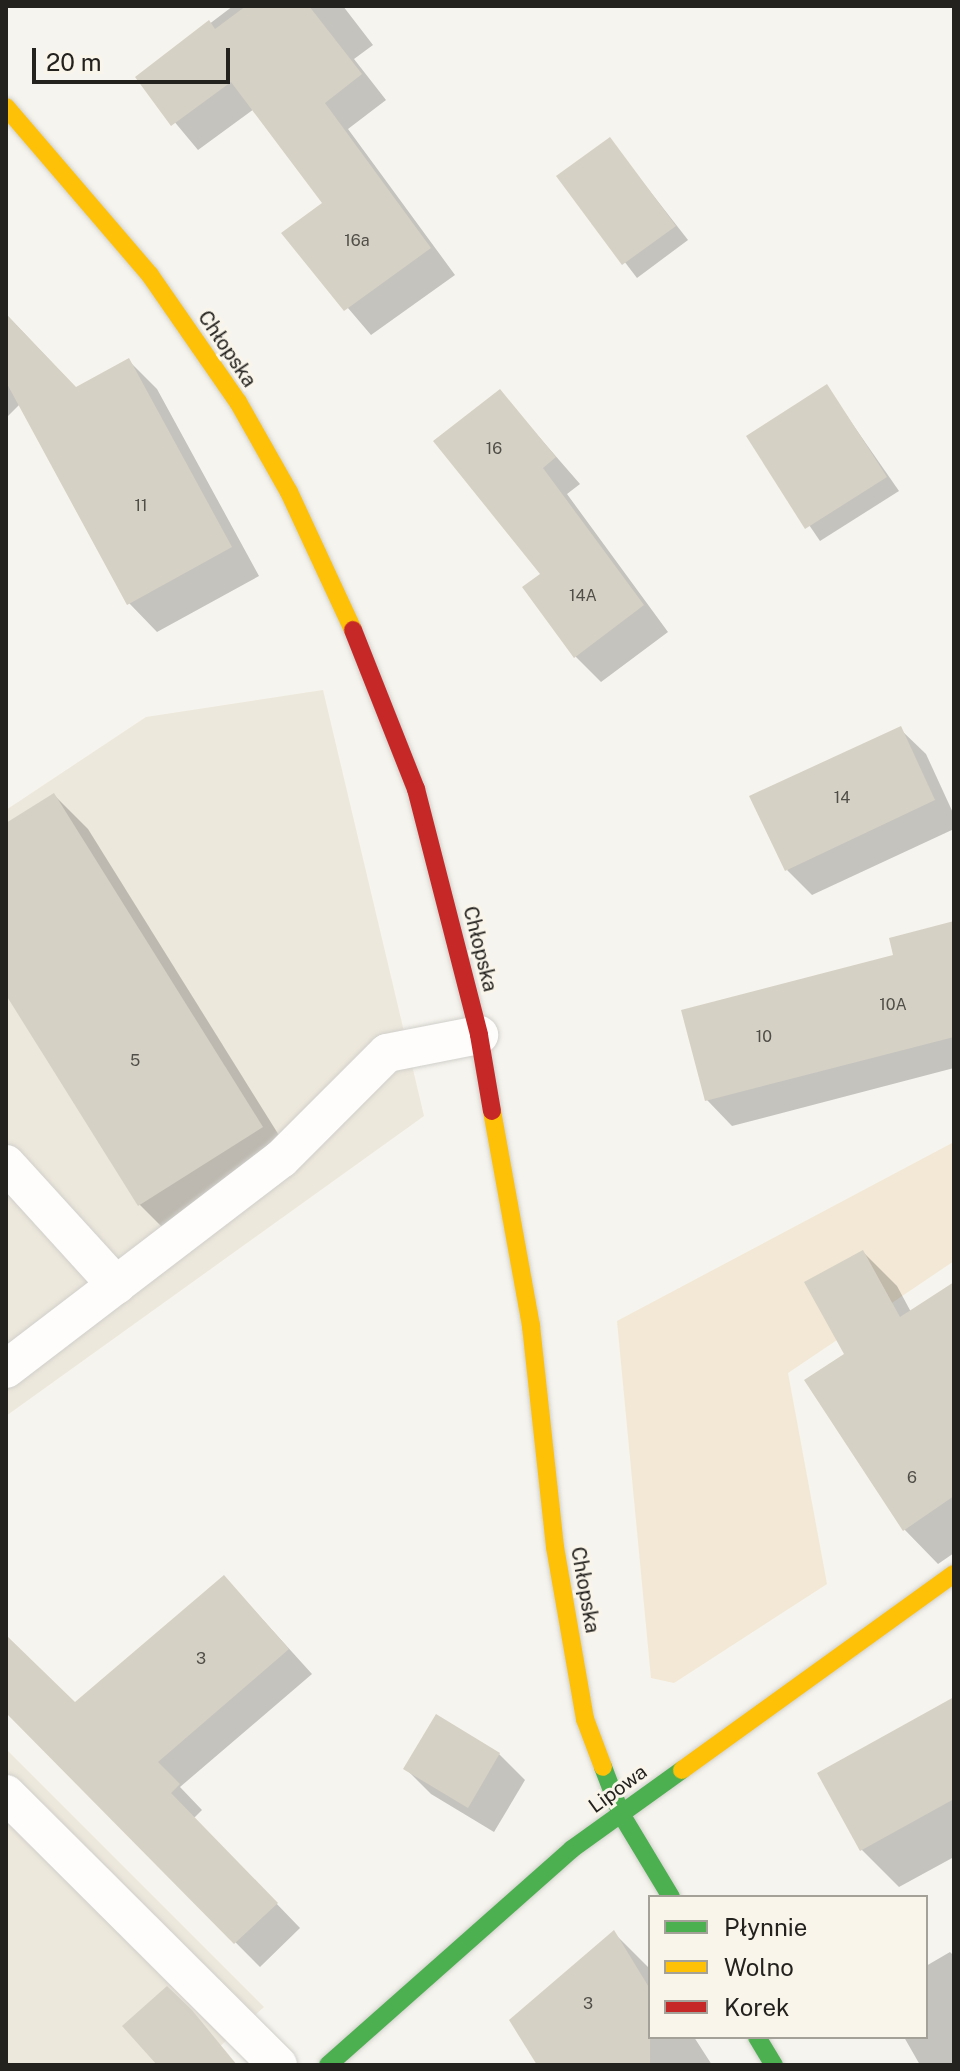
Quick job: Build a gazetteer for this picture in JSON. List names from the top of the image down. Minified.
{"streets":{"street":["Chłopska","Lipowa"]},"crossings":[["Chłopska","Lipowa"]],"house_numbers":["16a","16","11","14A","14","10A","10","5","6","3","3"],"legend":["Płynnie","Wolno","Korek"],"scale_bar":"20 m"}
